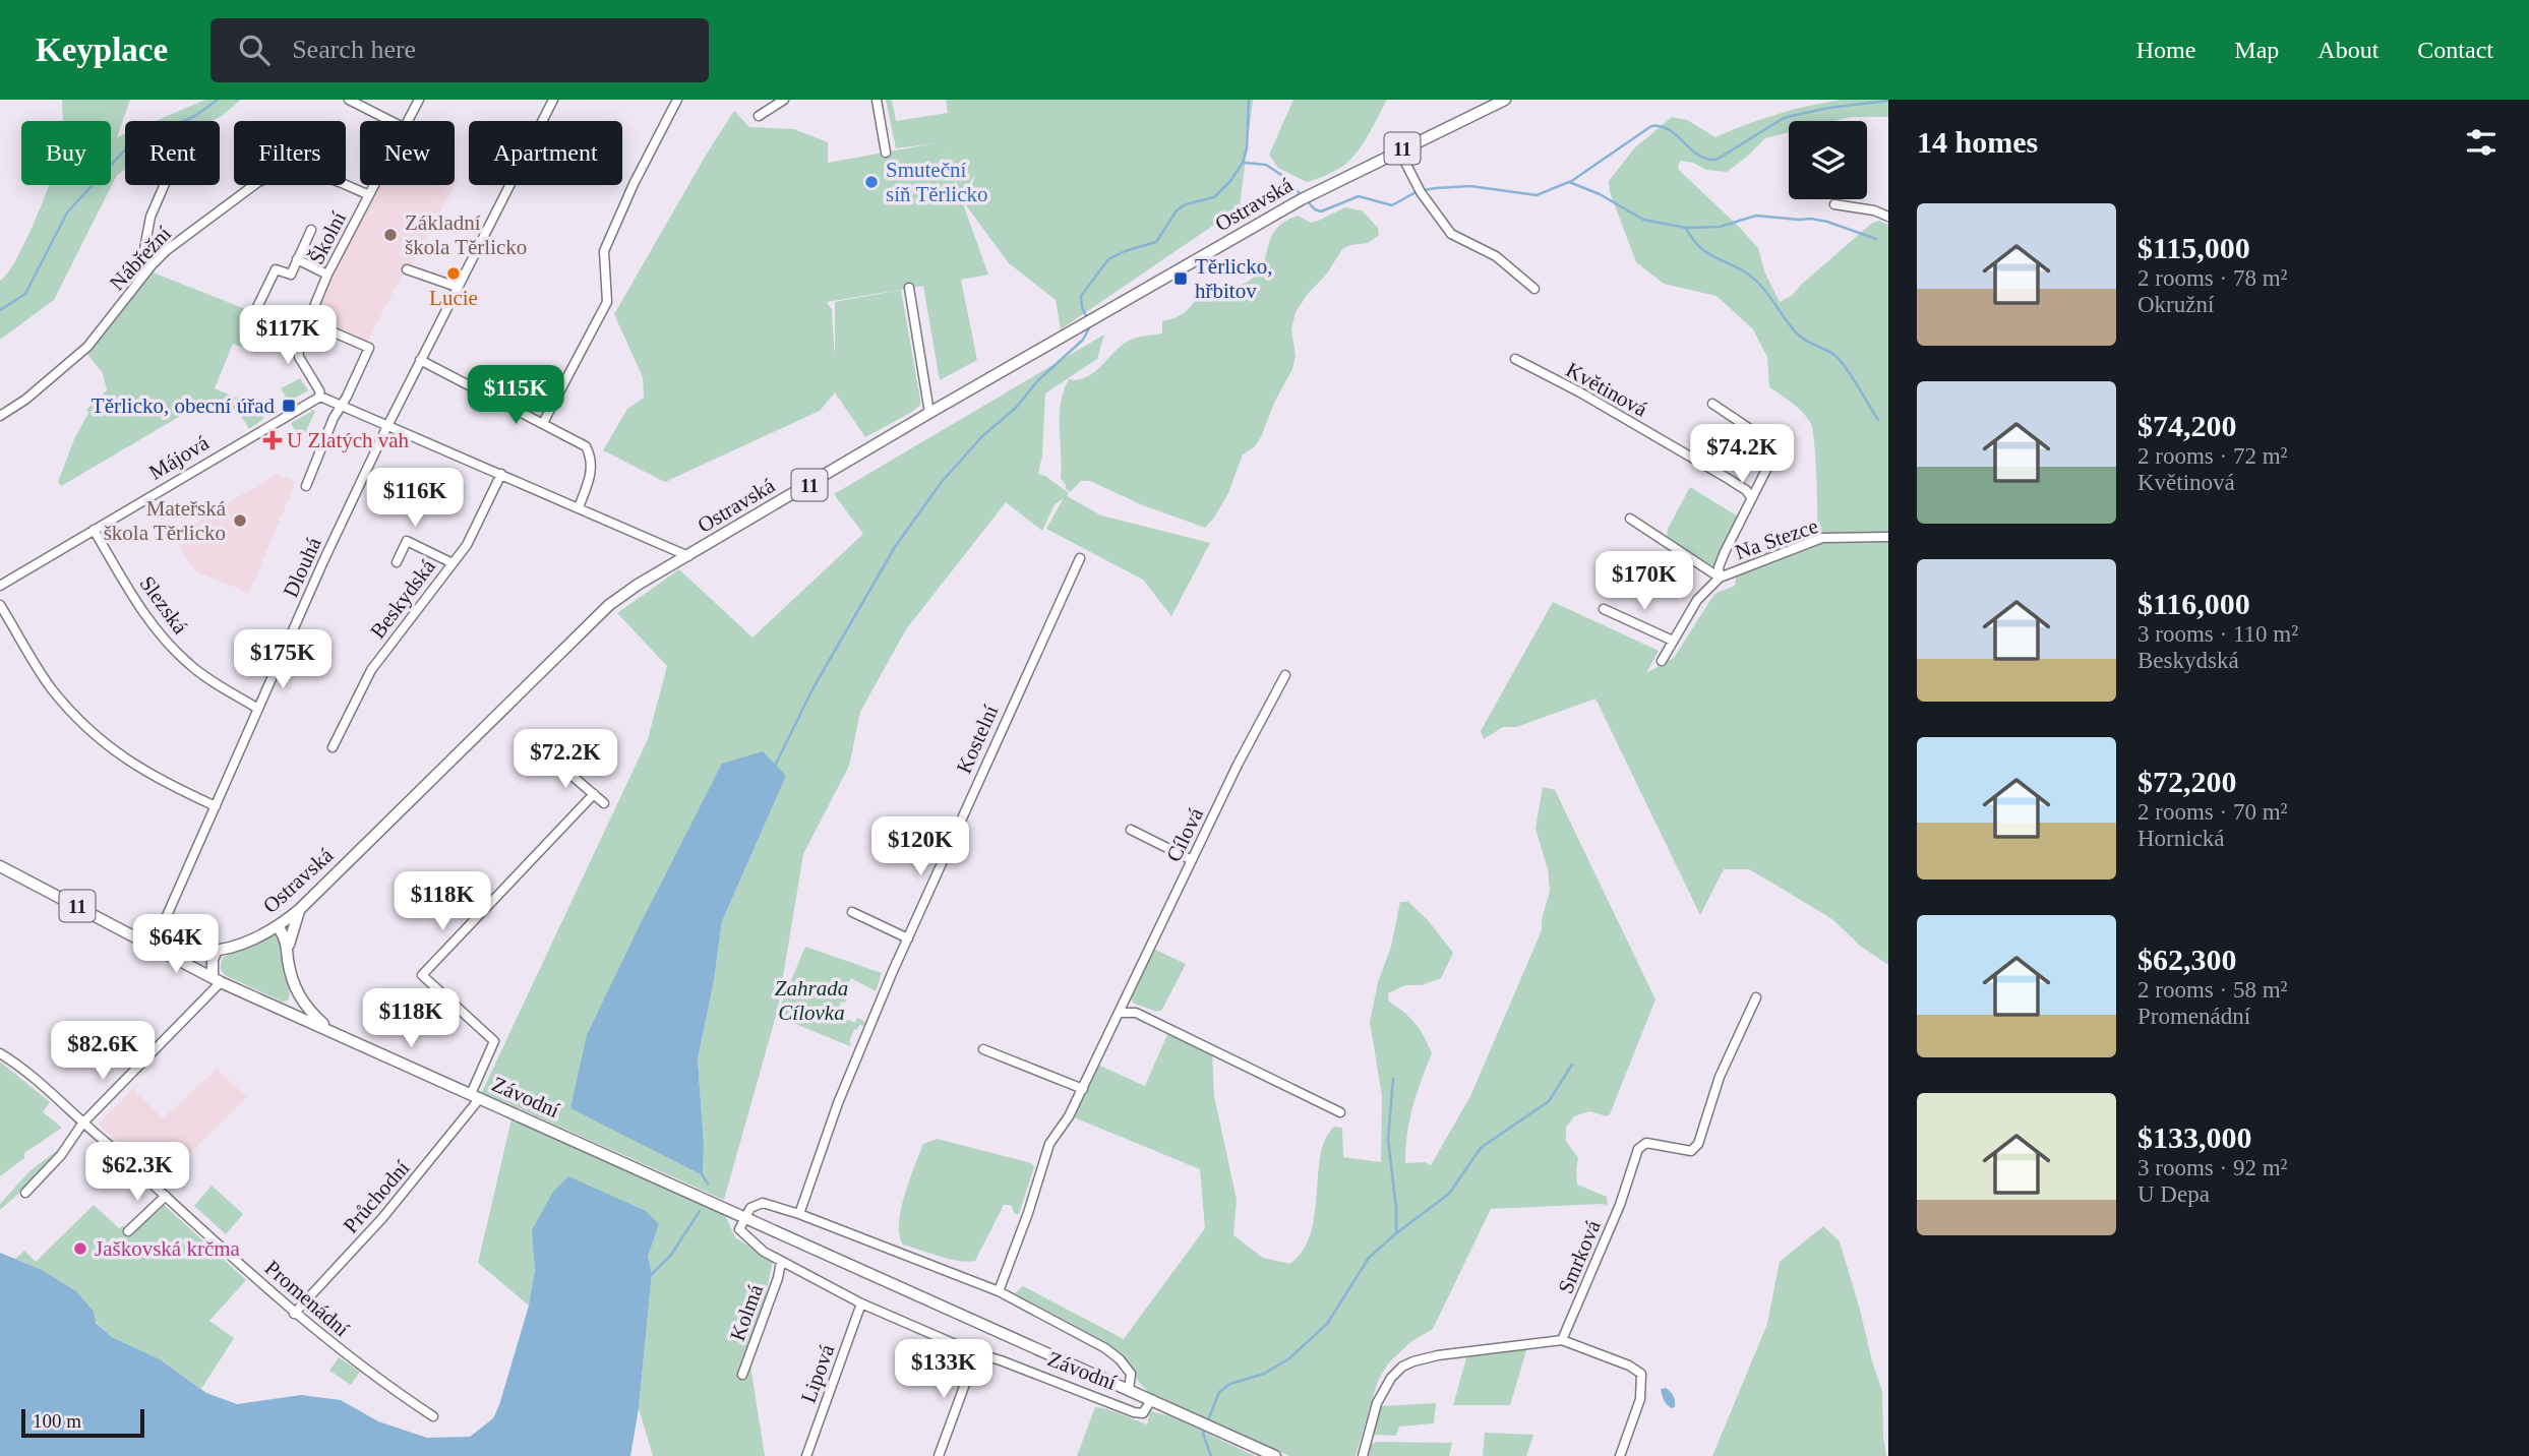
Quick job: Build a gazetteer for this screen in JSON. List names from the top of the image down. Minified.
{"streets":{"main road":["11","Ostravská","Závodní"],"street":["Školní","Nábřežní","Květinová","Májová","Na Stezce","Dlouhá","Beskydská","Slezská","Kostelní","Cílová","Průchodní","Smrková","Promenádní","Kolmá","Lipová"]},"crossings":[["11","Ostravská"],["11","Dlouhá"],["11","Závodní"],["Ostravská","Dlouhá"],["Ostravská","Závodní"],["Školní","Nábřežní"],["Školní","Májová"],["Květinová","Na Stezce"],["Májová","Slezská"],["Dlouhá","Slezská"],["Dlouhá","Závodní"],["Kostelní","Závodní"],["Cílová","Závodní"],["Závodní","Průchodní"],["Závodní","Kolmá"],["Závodní","Lipová"],["Průchodní","Promenádní"]],"parks":["Zahrada Cílovka"],"places":{"other":["Smuteční síň Těrlicko","Základní škola Těrlicko","Lucie","Mateřská škola Těrlicko","Jaškovská krčma"],"transit":["Těrlicko, hřbitov","Těrlicko, obecní úřad"],"health":["U Zlatých vah"]},"scale_bar":"100 m","page":{"header":"Keyplace","search":"Search here","nav":["Home","Map","About","Contact"],"heading":"14 homes","chip":["Buy","Rent","Filters","New","Apartment"],"list":[{"name":"$115,000","note":"2 rooms · 78 m² · Okružní"},{"name":"$74,200","note":"2 rooms · 72 m² · Květinová"},{"name":"$116,000","note":"3 rooms · 110 m² · Beskydská"},{"name":"$72,200","note":"2 rooms · 70 m² · Hornická"},{"name":"$62,300","note":"2 rooms · 58 m² · Promenádní"},{"name":"$133,000","note":"3 rooms · 92 m² · U Depa"}],"price":["$117K","$115K","$74.2K","$116K","$170K","$175K","$72.2K","$120K","$118K","$64K","$118K","$82.6K","$62.3K","$133K"],"scale":"100 m"}}
